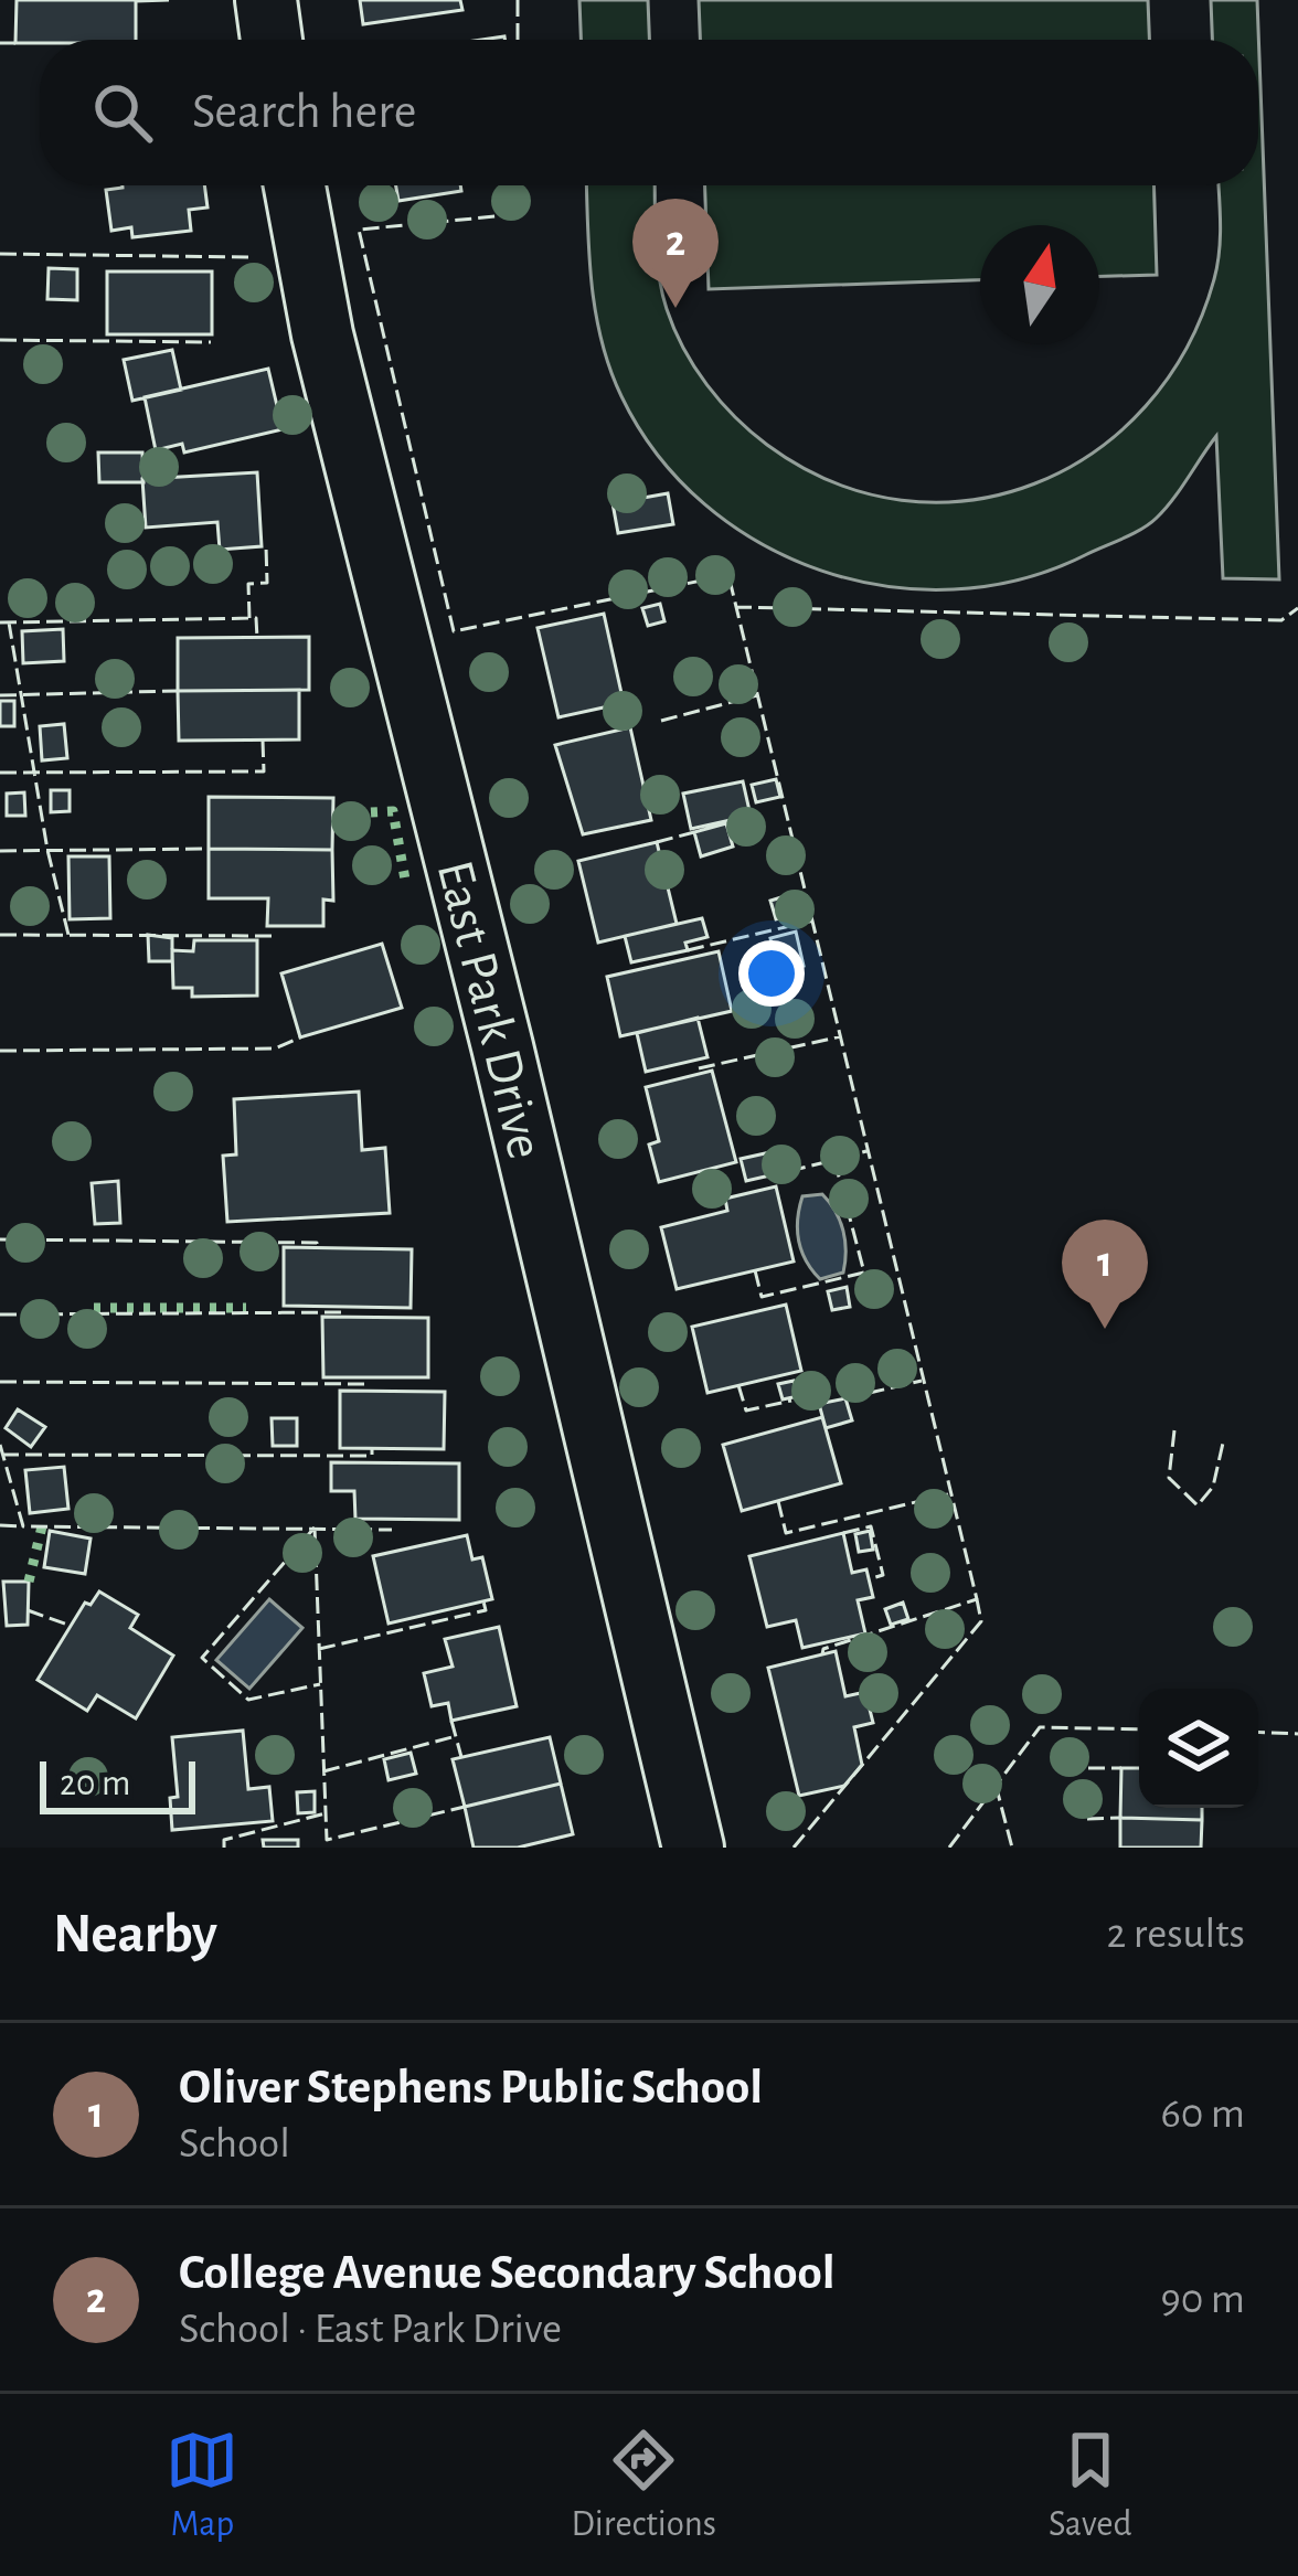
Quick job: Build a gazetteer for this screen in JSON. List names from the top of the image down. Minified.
{"streets":{"street":["East Park Drive"]},"scale_bar":"20 m","north":"top","page":{"search":"Search here","pins":["2","1"],"scale":"20 m","heading":["Nearby","2 results"],"list":[{"mark":"1","name":"Oliver Stephens Public School","note":"School","value":"60 m"},{"mark":"2","name":"College Avenue Secondary School","note":"School · East Park Drive","value":"90 m"}],"nav":["Map","Directions","Saved"]}}
